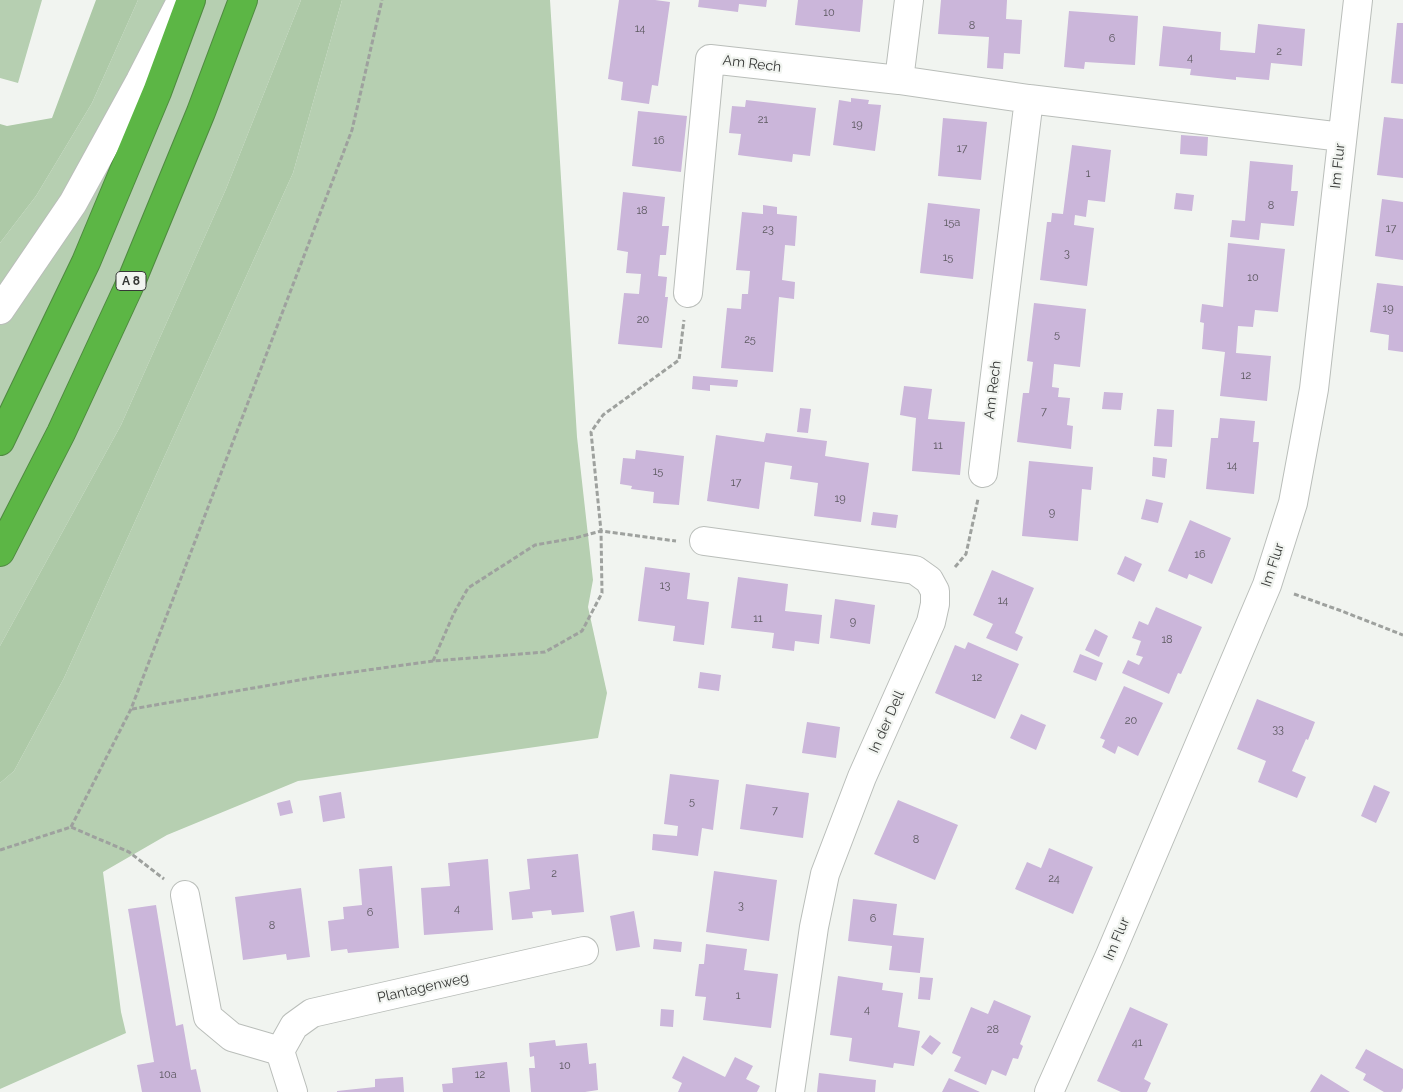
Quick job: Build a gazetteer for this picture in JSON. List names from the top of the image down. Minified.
{"streets":{"highway":["A 8"],"street":["Am Rech","Im Flur","In der Dell","Plantagenweg"]},"crossings":[["Am Rech","Im Flur"]],"house_numbers":["10","8","14","6","2","4","21","19","16","17","1","8","18","15a","17","23","3","15","10","19","20","5","25","12","7","11","14","15","17","19","9","16","13","14","11","9","18","12","20","33","5","7","8","2","24","3","4","6","6","8","1","4","28","41","10","10a","12"]}
